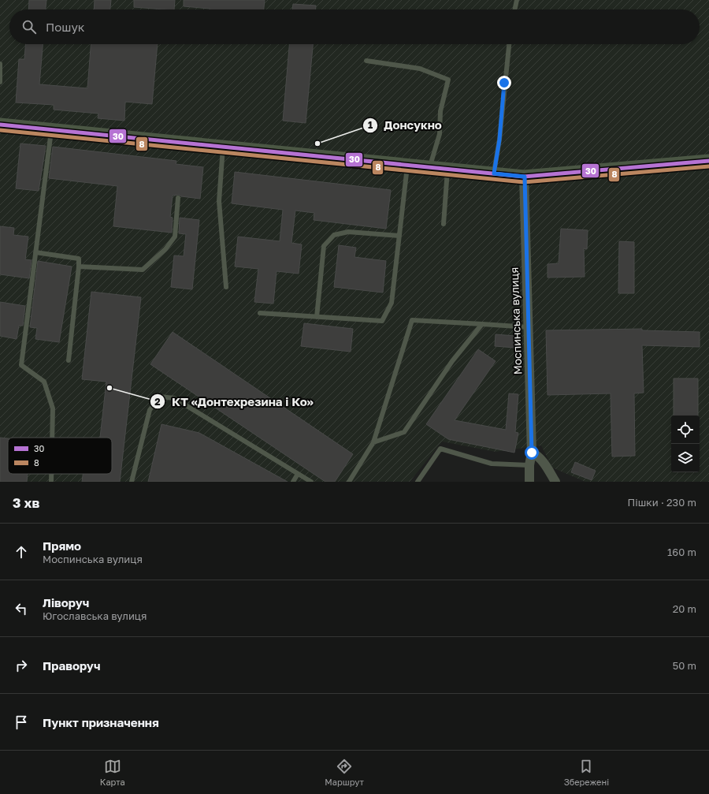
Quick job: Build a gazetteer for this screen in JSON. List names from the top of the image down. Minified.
{"streets":{"street":["Моспинська вулиця"]},"places":["Донсукно","КТ «Донтехрезина і Ко»"],"lines":["transit line 30","transit line 8"],"legend":["30","8"],"page":{"search":"Пошук","heading":["3 хв","Пішки · 230 m"],"list":[["Прямо","Моспинська вулиця","160 m"],["Ліворуч","Югославська вулиця","20 m"],["Праворуч","50 m"],"Пункт призначення"],"nav":["Карта","Маршрут","Збережені"]}}
